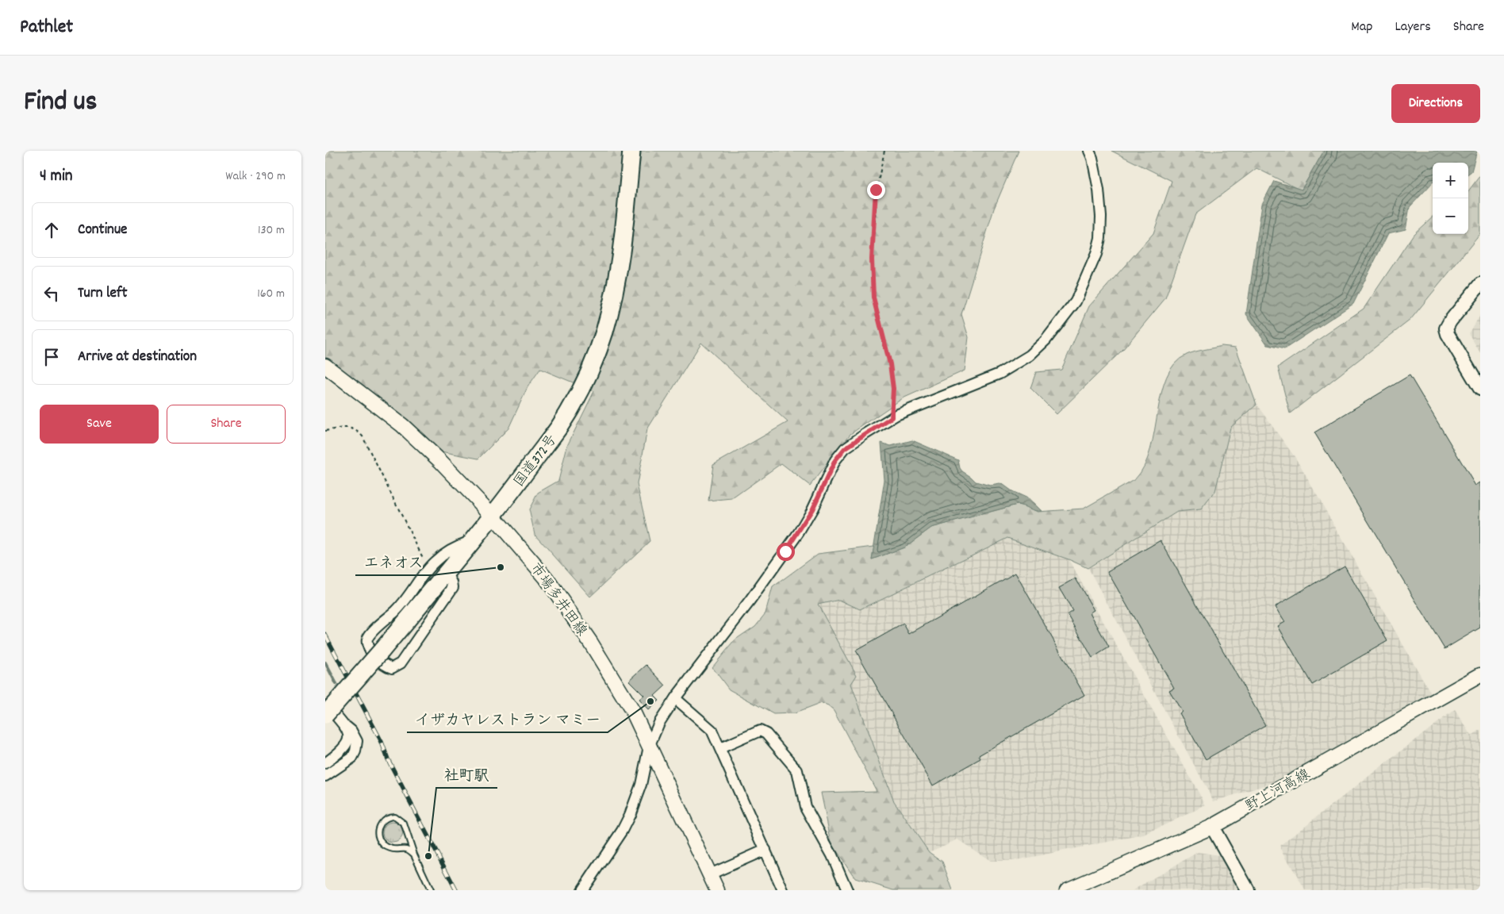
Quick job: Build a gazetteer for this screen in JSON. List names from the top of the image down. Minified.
{"streets":{"highway":["国道372号"],"main road":["市場多井田線","野上河高線"]},"crossings":[["国道372号","市場多井田線"]],"places":["エネオス","イザカヤレストラン マミー","社町駅"],"page":{"header":"Pathlet","nav":["Map","Layers","Share"],"title":"Find us","buttons":["Directions",["Save","Share"]],"heading":["4 min","Walk · 290 m"],"map_buttons":["+","−"],"list":[["Continue","130 m"],["Turn left","160 m"],"Arrive at destination"]}}
